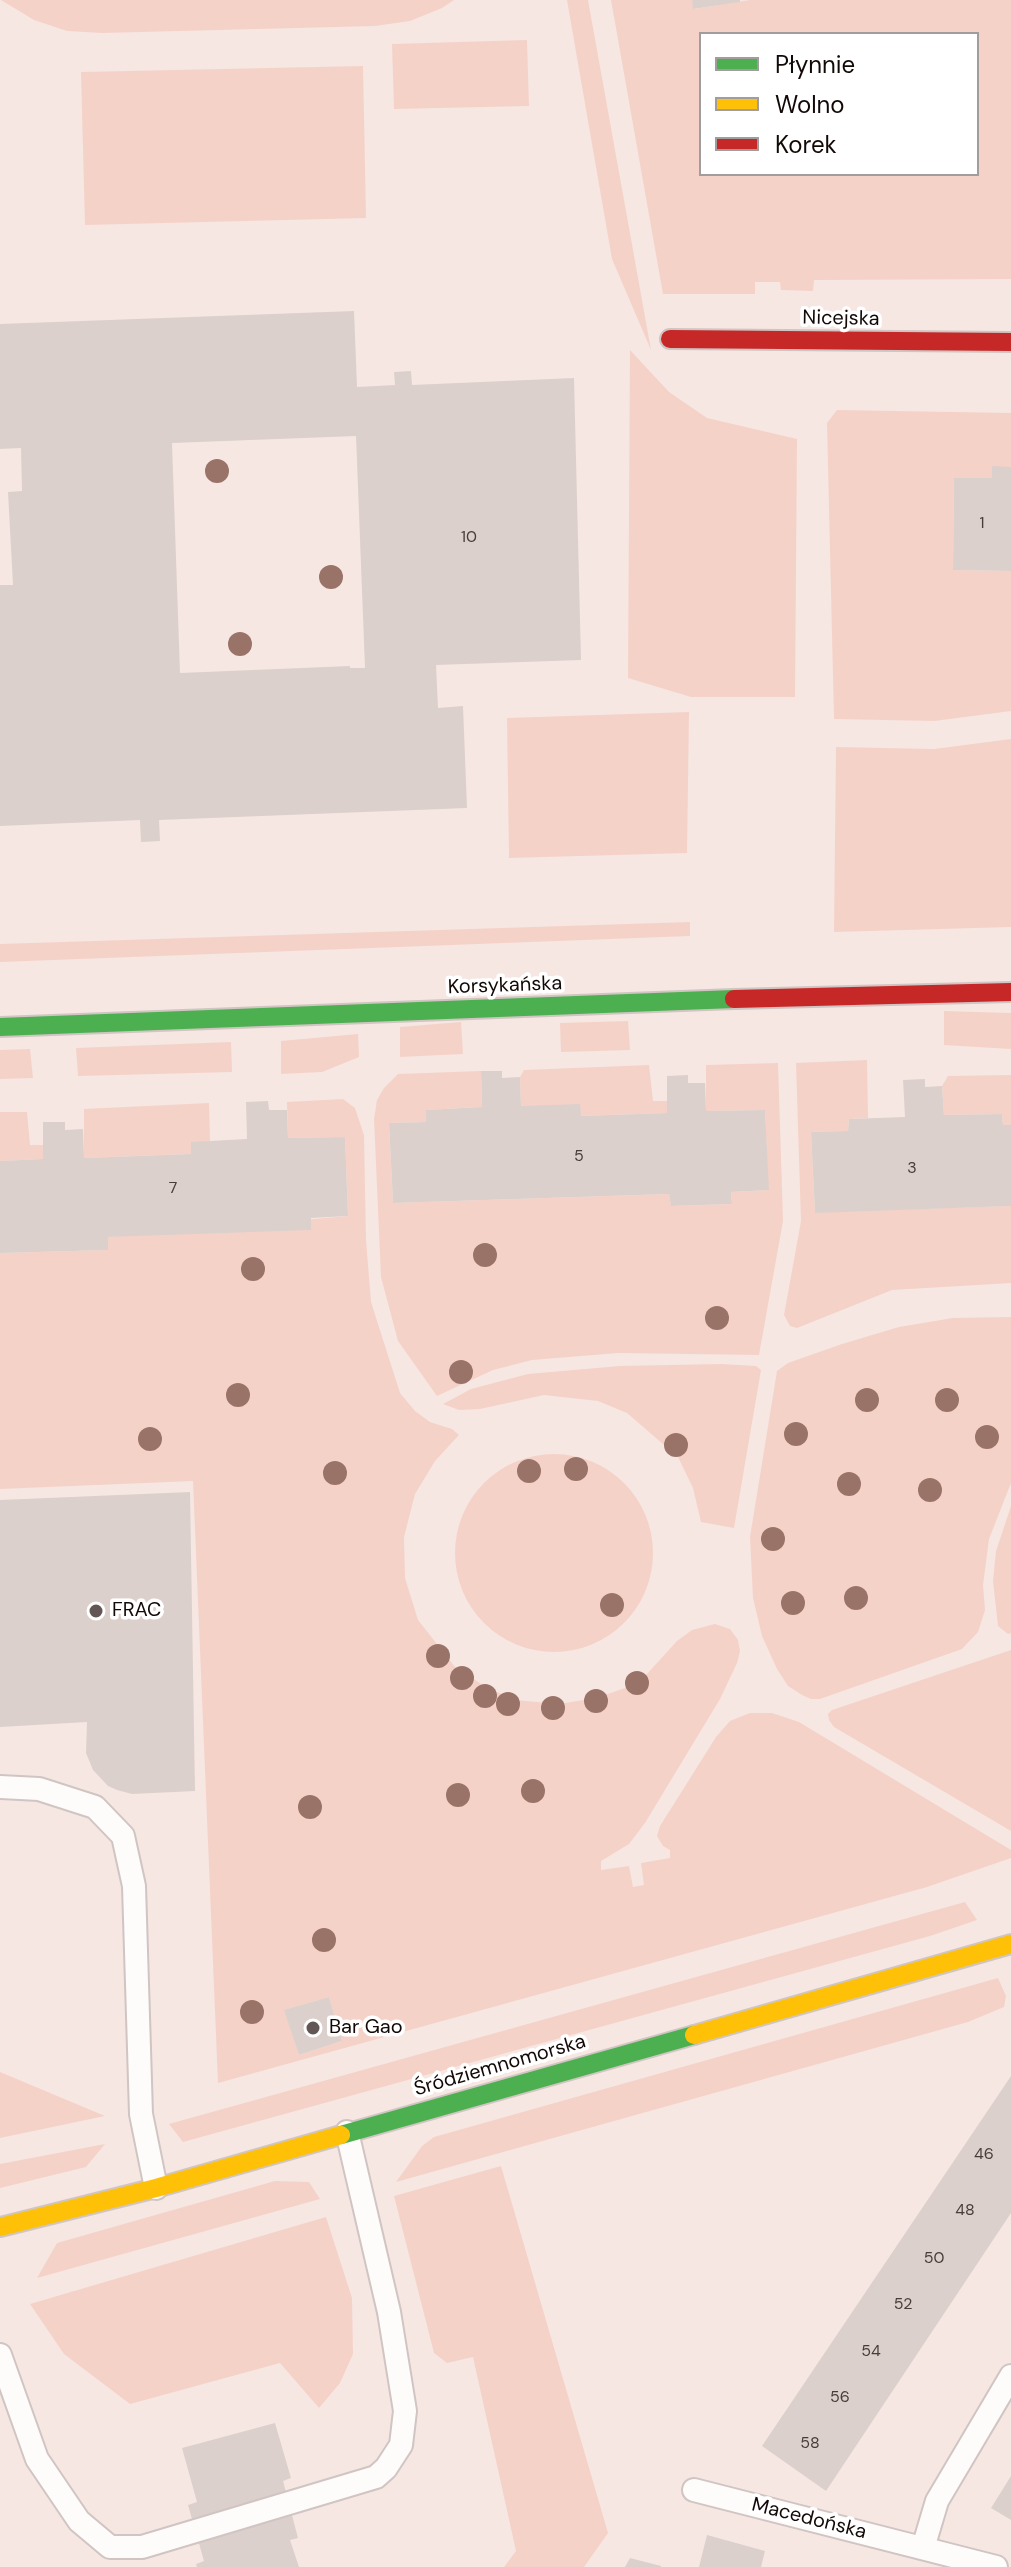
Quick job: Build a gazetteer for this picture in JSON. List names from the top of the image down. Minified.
{"streets":{"street":["Nicejska","Korsykańska","Śródziemnomorska"],"lane":["Macedońska"]},"places":["FRAC","Bar Gao"],"house_numbers":["1","10","5","3","7","46","48","50","52","54","56","58"],"legend":["Płynnie","Wolno","Korek"]}
